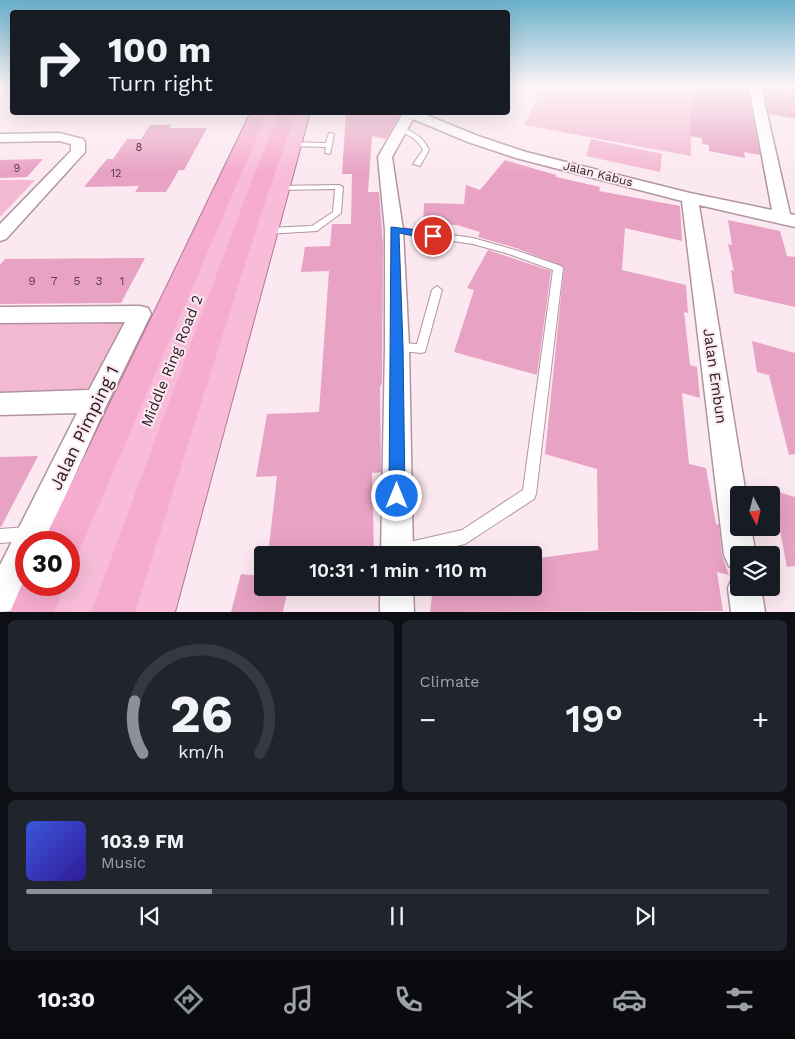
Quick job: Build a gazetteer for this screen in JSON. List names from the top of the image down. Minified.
{"streets":{"highway":["Middle Ring Road 2"],"street":["Jalan Kabus","Jalan Embun","Jalan Pimping 1"]},"crossings":[["Jalan Kabus","Jalan Embun"]],"house_numbers":["8","9","12","9","7","5","3","1"],"north":"bottom","page":{"turn":["100 m","Turn right"],"limit":"30","trip":"10:31 · 1 min · 110 m","tile":"Climate","heat":["−","19°","+"],"song":["103.9 FM","Music"],"tabs":"10:30","gauge":["26","km/h"]}}
